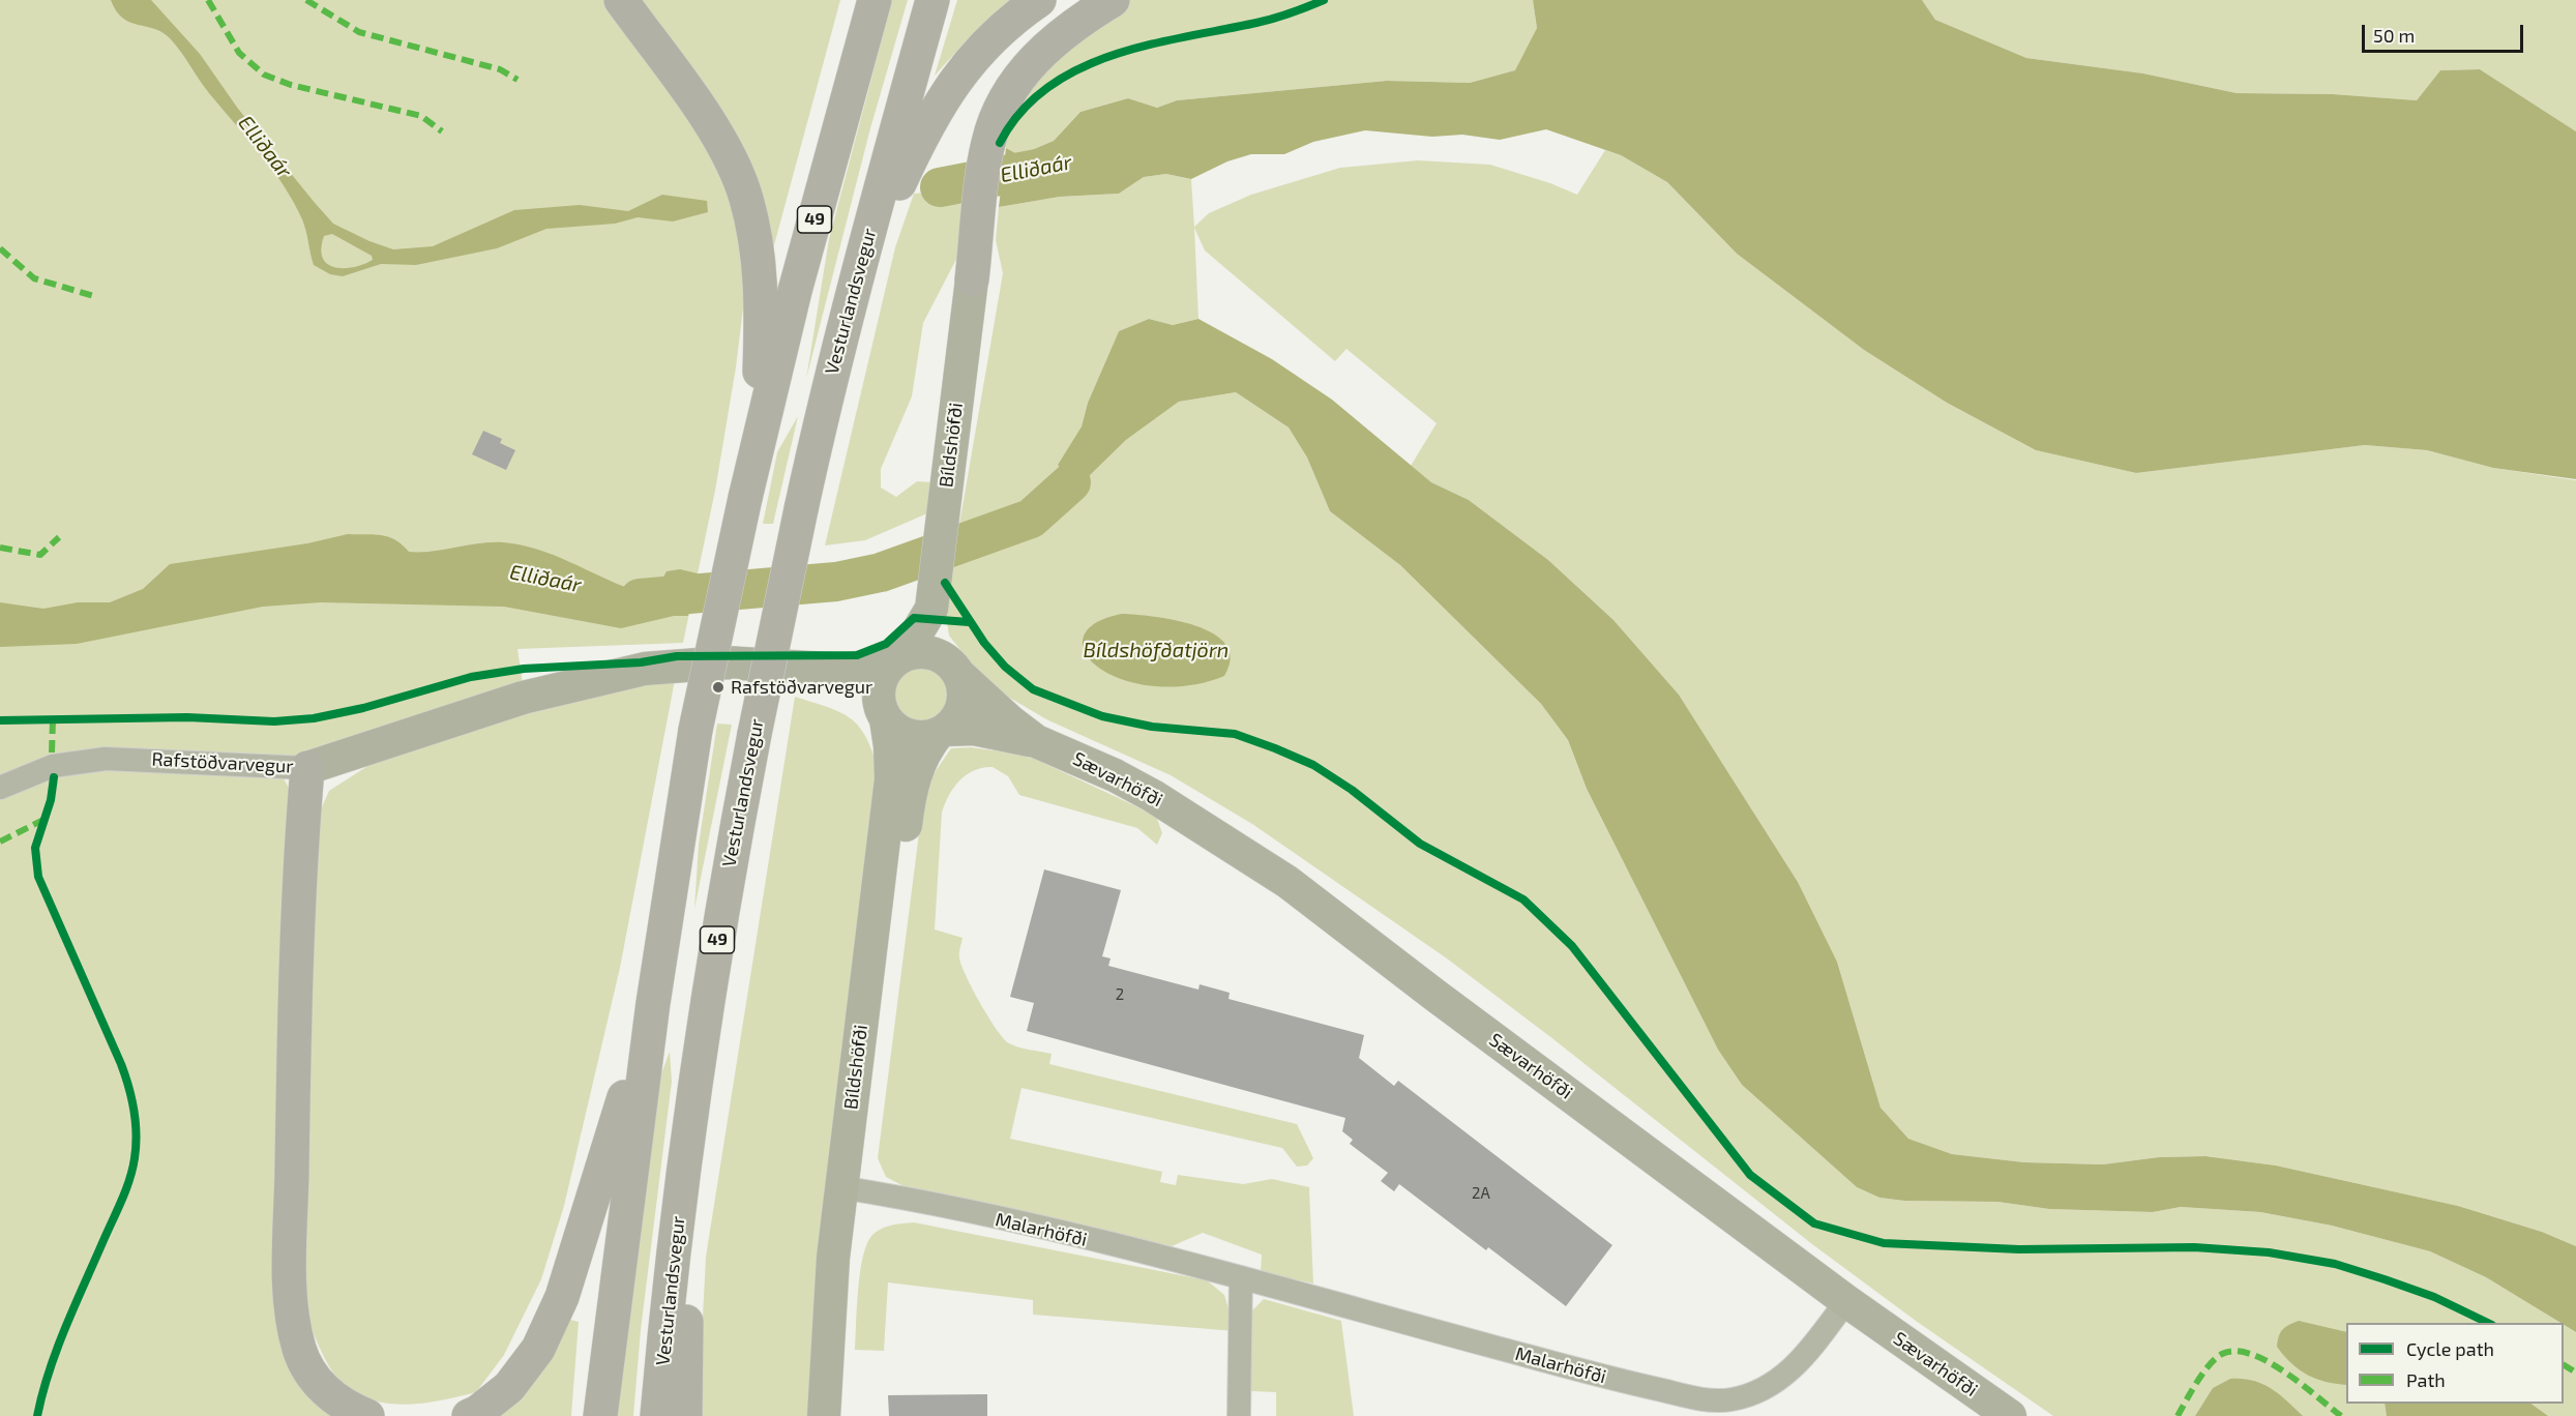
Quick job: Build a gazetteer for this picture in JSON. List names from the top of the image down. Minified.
{"streets":{"highway":["49","Vesturlandsvegur"],"street":["Bíldshöfði","Rafstöðvarvegur","Sævarhöfði","Malarhöfði"]},"crossings":[["Bíldshöfði","Rafstöðvarvegur"],["Bíldshöfði","Sævarhöfði"],["Bíldshöfði","Malarhöfði"],["Rafstöðvarvegur","Sævarhöfði"],["Sævarhöfði","Malarhöfði"]],"water":["Elliðaár","Bíldshöfðatjörn"],"places":["Rafstöðvarvegur"],"house_numbers":["2","2A"],"legend":["Cycle path","Path"],"scale_bar":"50 m"}
